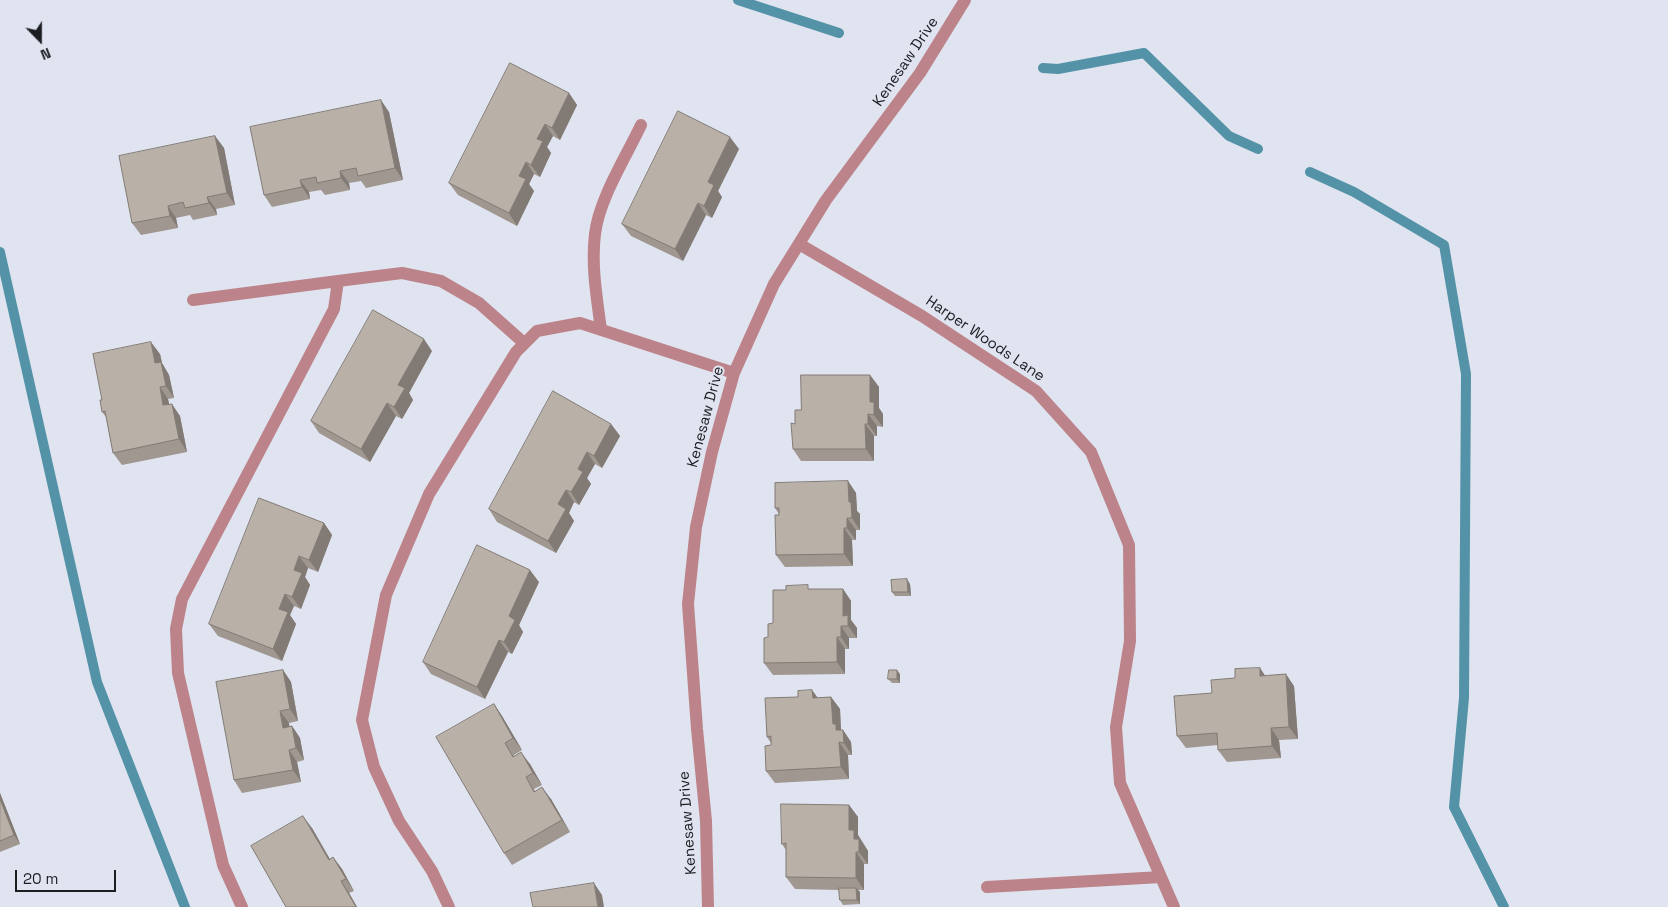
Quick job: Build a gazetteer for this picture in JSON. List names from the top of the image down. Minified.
{"streets":{"street":["Kenesaw Drive","Harper Woods Lane"]},"crossings":[["Kenesaw Drive","Harper Woods Lane"]],"scale_bar":"20 m","north":"bottom"}
